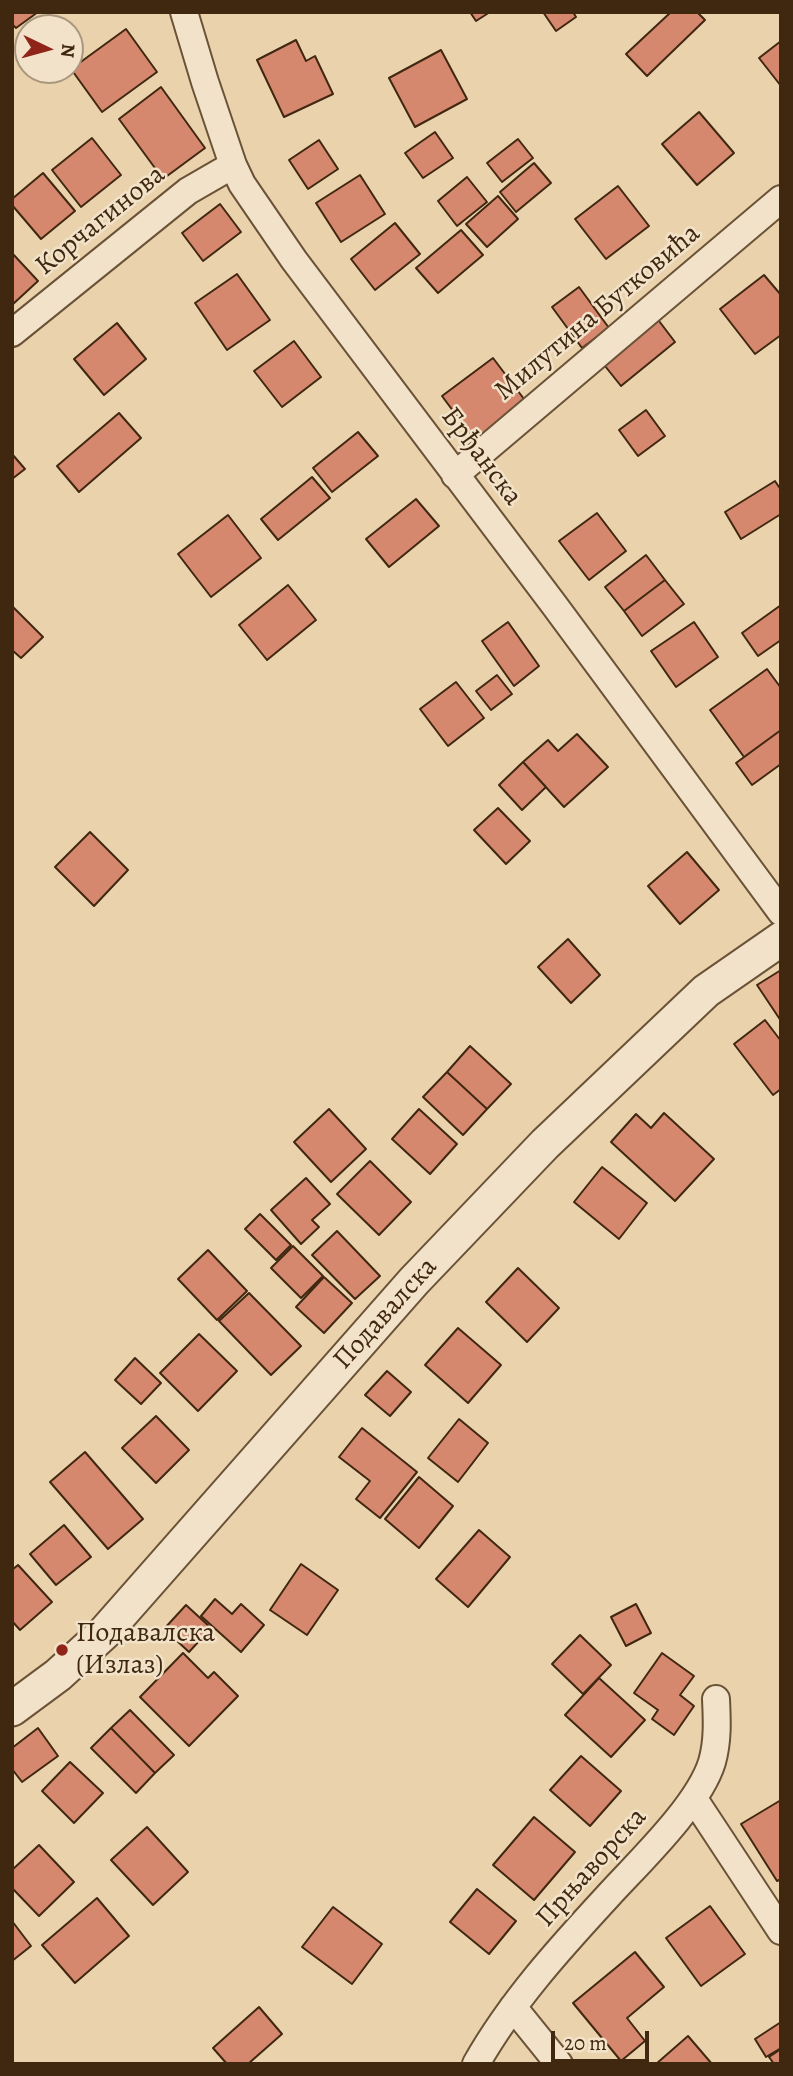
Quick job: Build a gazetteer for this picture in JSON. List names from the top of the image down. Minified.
{"streets":{"street":["Корчагинова","Милутина Бутковића","Брђанска","Подавалска","Прњаворска"]},"crossings":[["Корчагинова","Брђанска"],["Милутина Бутковића","Брђанска"]],"places":["Подавалска (Излаз)"],"scale_bar":"20 m","north":"right"}
